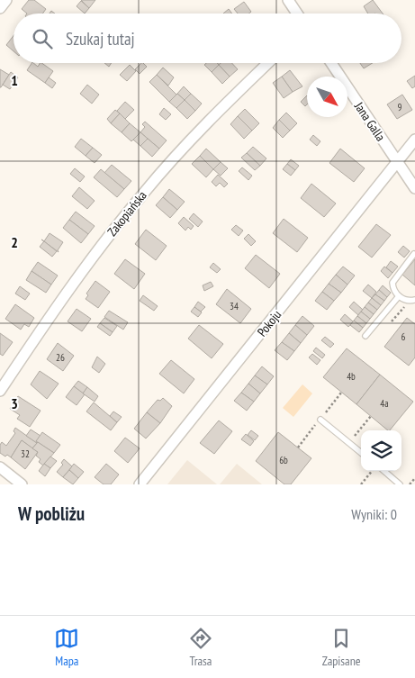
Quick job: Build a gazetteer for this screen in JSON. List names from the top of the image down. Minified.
{"streets":{"street":["Jana Galla","Zakopiańska","Pokoju"]},"crossings":[["Jana Galla","Pokoju"]],"house_numbers":["9","34","6","26","4b","4a","32","6b"],"north":"bottom right","page":{"search":"Szukaj tutaj","heading":["W pobliżu","Wyniki: 0"],"nav":["Mapa","Trasa","Zapisane"]},"grid":{"rows":["1","2","3"]}}
